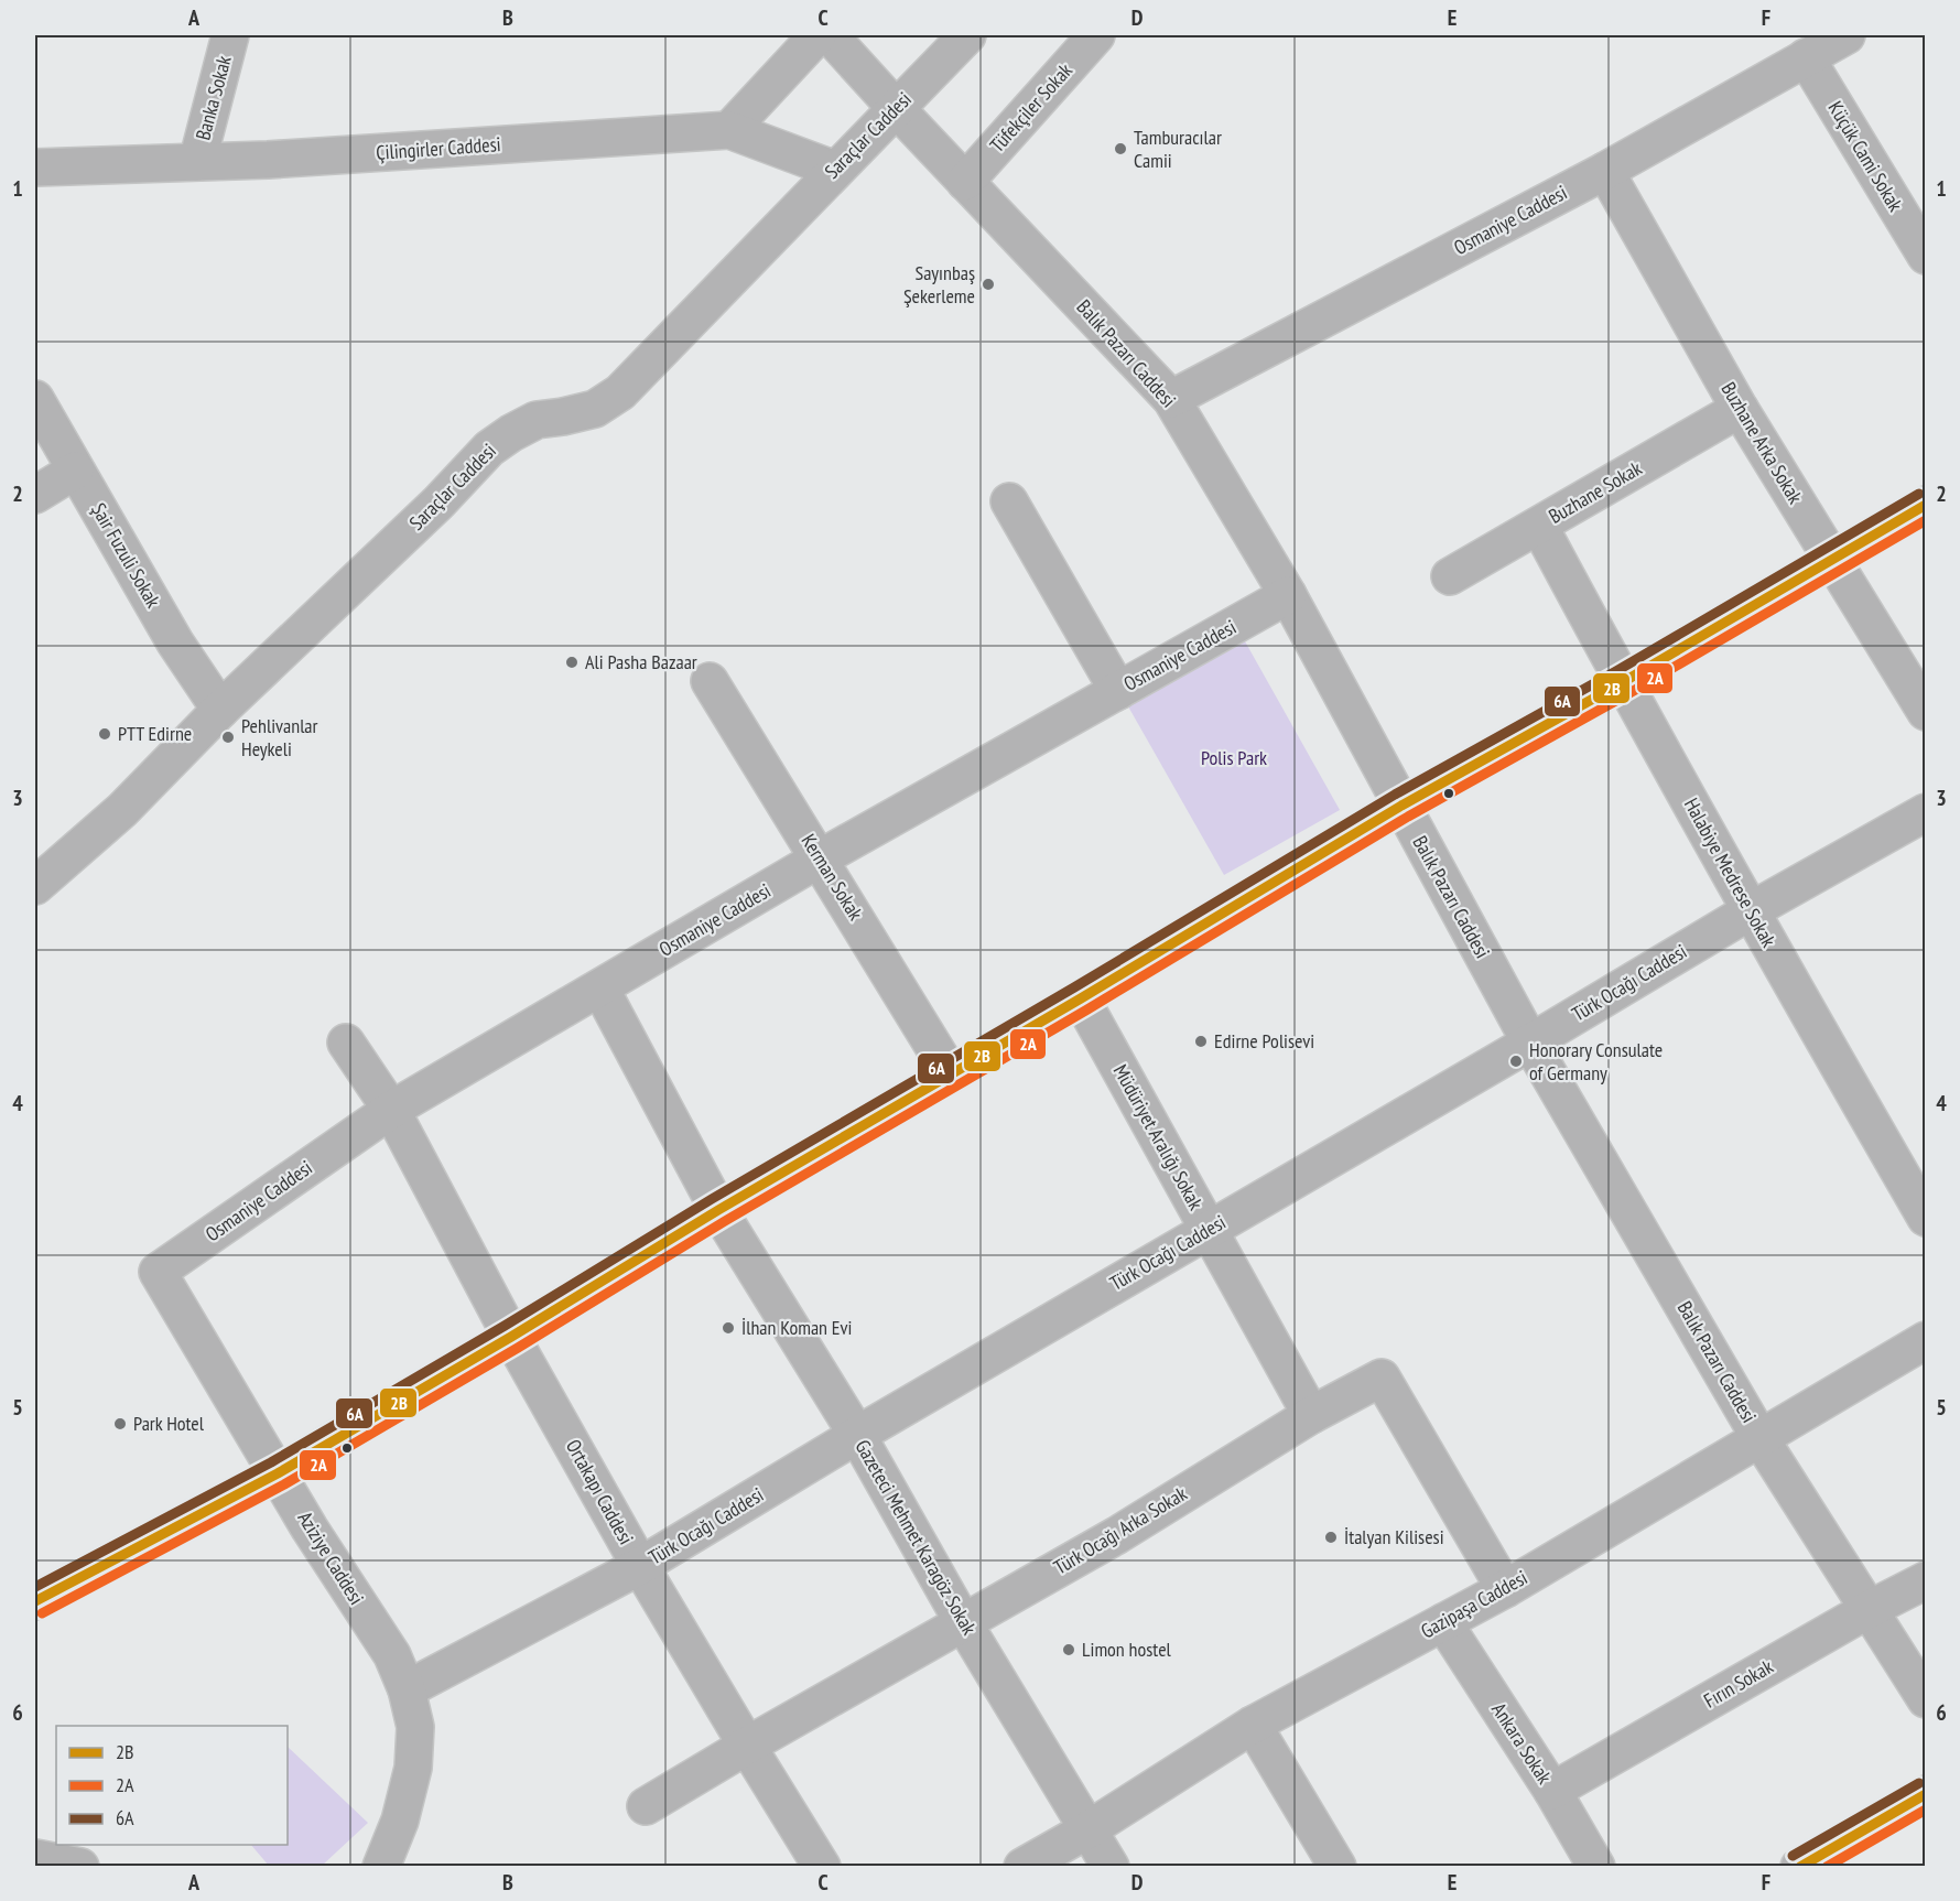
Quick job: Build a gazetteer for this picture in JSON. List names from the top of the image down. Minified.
{"streets":{"street":["Banka Sokak","Tüfekçiler Sokak","Saraçlar Caddesi","Çilingirler Caddesi","Küçük Cami Sokak","Osmaniye Caddesi","Balık Pazarı Caddesi","Buzhane Arka Sokak","Buzhane Sokak","Şair Fuzuli Sokak","Halabiye Medrese Sokak","Kerman Sokak","Türk Ocağı Caddesi","Müdüriyet Aralığı Sokak","Ortakapı Caddesi","Türk Ocağı Arka Sokak","Gazeteci Mehmet Karagöz Sokak","Aziziye Caddesi","Gazipaşa Caddesi","Fırın Sokak","Ankara Sokak"]},"crossings":[["Banka Sokak","Çilingirler Caddesi"],["Tüfekçiler Sokak","Balık Pazarı Caddesi"],["Saraçlar Caddesi","Çilingirler Caddesi"],["Saraçlar Caddesi","Balık Pazarı Caddesi"],["Saraçlar Caddesi","Şair Fuzuli Sokak"],["Küçük Cami Sokak","Osmaniye Caddesi"],["Osmaniye Caddesi","Balık Pazarı Caddesi"],["Osmaniye Caddesi","Buzhane Arka Sokak"],["Osmaniye Caddesi","Kerman Sokak"],["Osmaniye Caddesi","Ortakapı Caddesi"],["Osmaniye Caddesi","Gazeteci Mehmet Karagöz Sokak"],["Osmaniye Caddesi","Aziziye Caddesi"],["Balık Pazarı Caddesi","Türk Ocağı Caddesi"],["Balık Pazarı Caddesi","Gazipaşa Caddesi"],["Balık Pazarı Caddesi","Fırın Sokak"],["Buzhane Arka Sokak","Buzhane Sokak"],["Buzhane Sokak","Halabiye Medrese Sokak"],["Halabiye Medrese Sokak","Türk Ocağı Caddesi"],["Türk Ocağı Caddesi","Müdüriyet Aralığı Sokak"],["Türk Ocağı Caddesi","Ortakapı Caddesi"],["Türk Ocağı Caddesi","Gazeteci Mehmet Karagöz Sokak"],["Türk Ocağı Caddesi","Aziziye Caddesi"],["Müdüriyet Aralığı Sokak","Türk Ocağı Arka Sokak"],["Ortakapı Caddesi","Türk Ocağı Arka Sokak"],["Türk Ocağı Arka Sokak","Gazeteci Mehmet Karagöz Sokak"],["Türk Ocağı Arka Sokak","Gazipaşa Caddesi"],["Gazeteci Mehmet Karagöz Sokak","Gazipaşa Caddesi"],["Gazipaşa Caddesi","Ankara Sokak"],["Fırın Sokak","Ankara Sokak"]],"parks":["Polis Park"],"places":["Tamburacılar Camii","Sayınbaş Şekerleme","Ali Pasha Bazaar","PTT Edirne","Pehlivanlar Heykeli","Edirne Polisevi","Honorary Consulate of Germany","İlhan Koman Evi","Park Hotel","İtalyan Kilisesi","Limon hostel"],"lines":["transit line 6A","transit line 2B","transit line 2A"],"legend":["2B","2A","6A"],"grid":{"columns":["A","B","C","D","E","F"],"rows":["1","2","3","4","5","6"]}}
